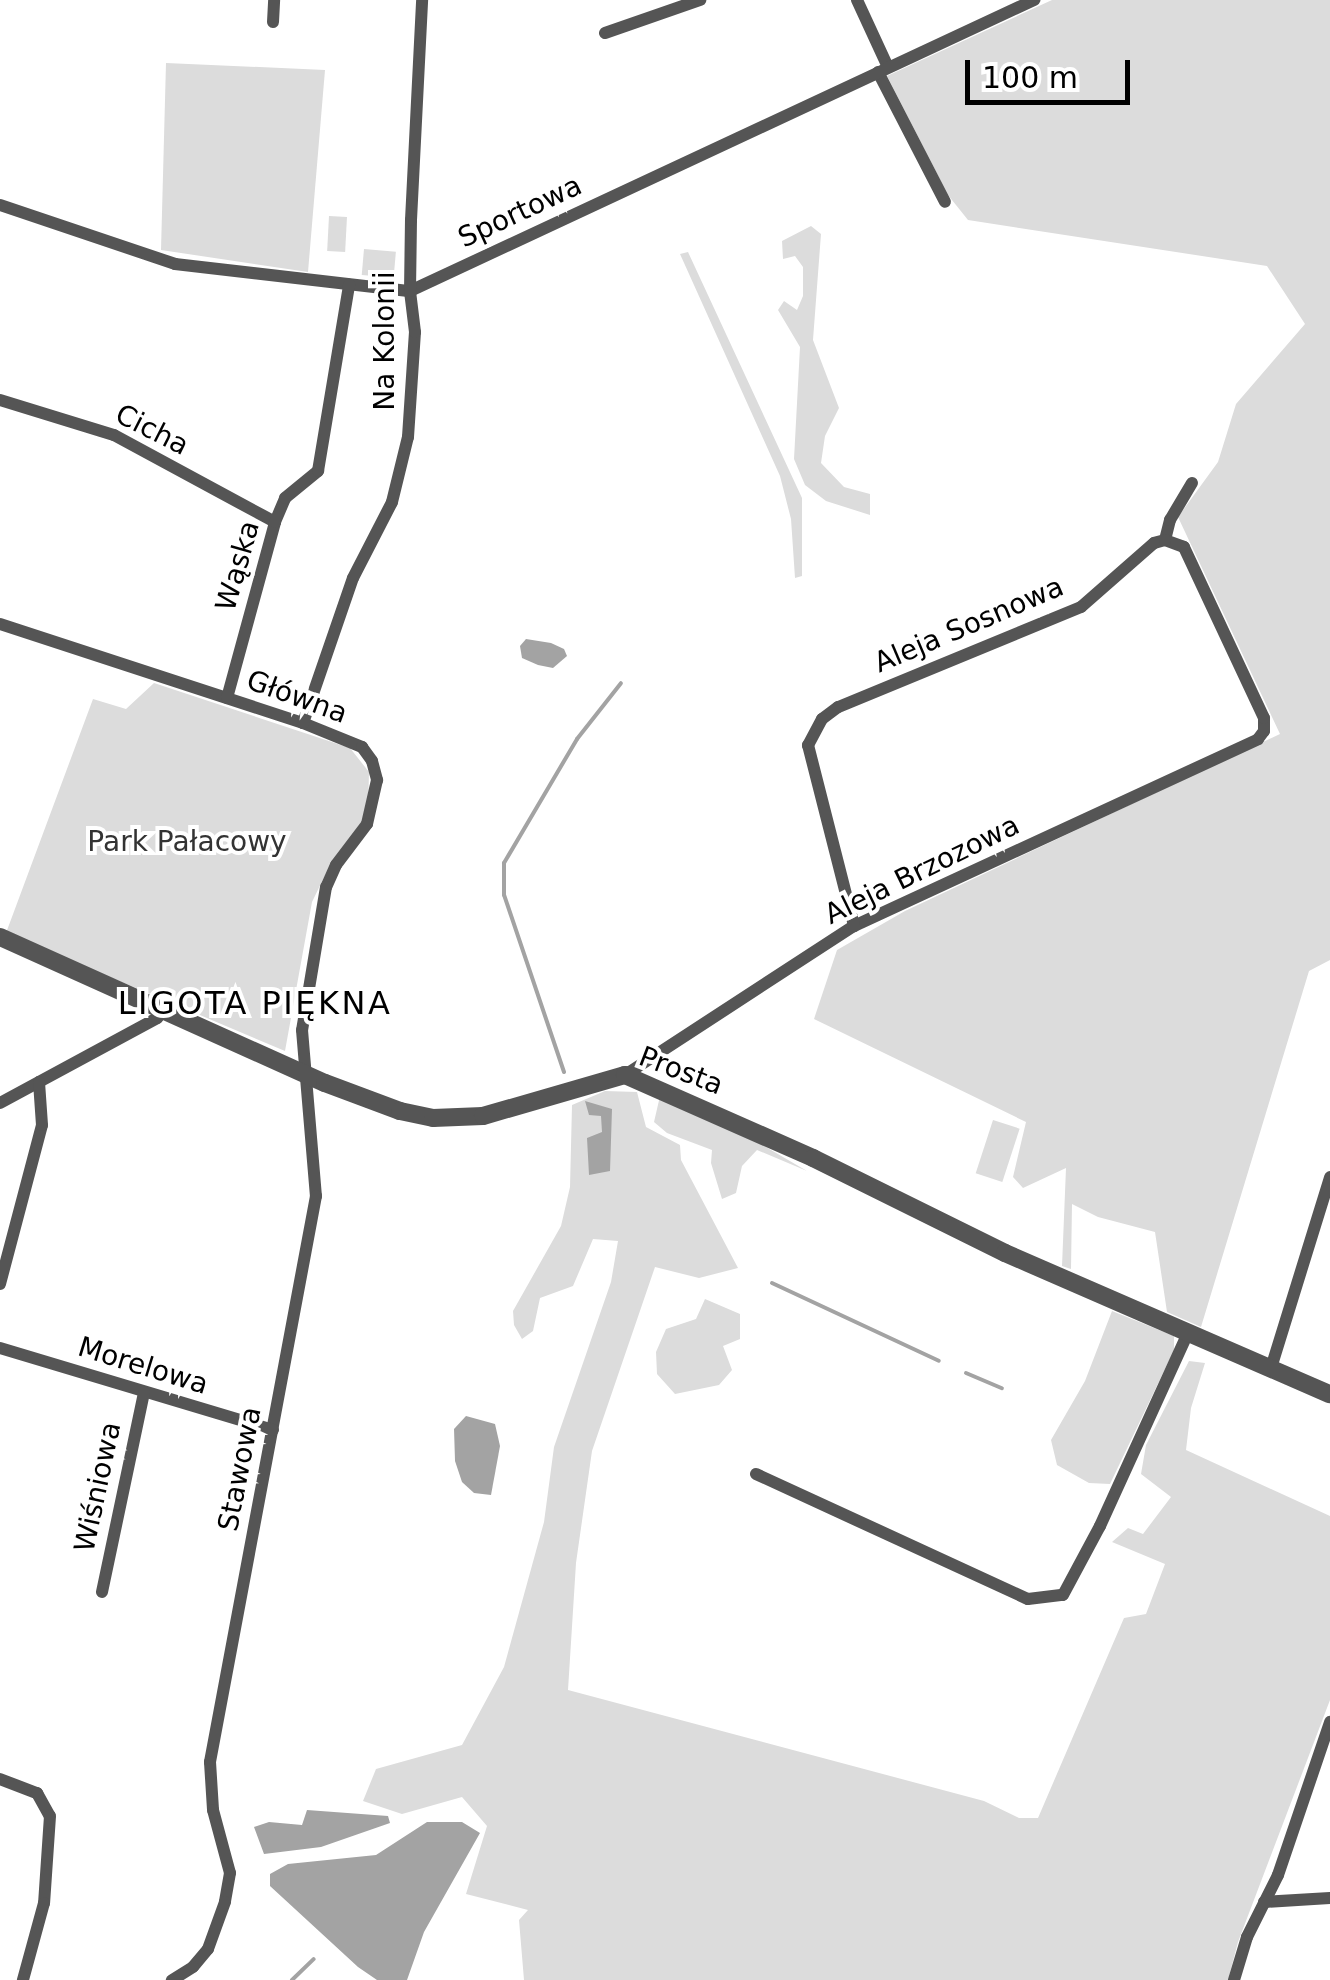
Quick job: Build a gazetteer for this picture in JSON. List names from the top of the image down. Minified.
{"streets":{"street":["Sportowa","Na Kolonii","Cicha","Wąska","Aleja Sosnowa","Główna","Aleja Brzozowa","Prosta","Morelowa","Stawowa","Wiśniowa"]},"crossings":[["Sportowa","Na Kolonii"],["Na Kolonii","Główna"],["Cicha","Wąska"],["Wąska","Główna"],["Aleja Sosnowa","Aleja Brzozowa"],["Główna","Prosta"],["Główna","Stawowa"],["Aleja Brzozowa","Prosta"],["Prosta","Stawowa"],["Morelowa","Stawowa"],["Morelowa","Wiśniowa"]],"districts":["LIGOTA PIĘKNA"],"parks":["Park Pałacowy"],"scale_bar":"100 m"}
